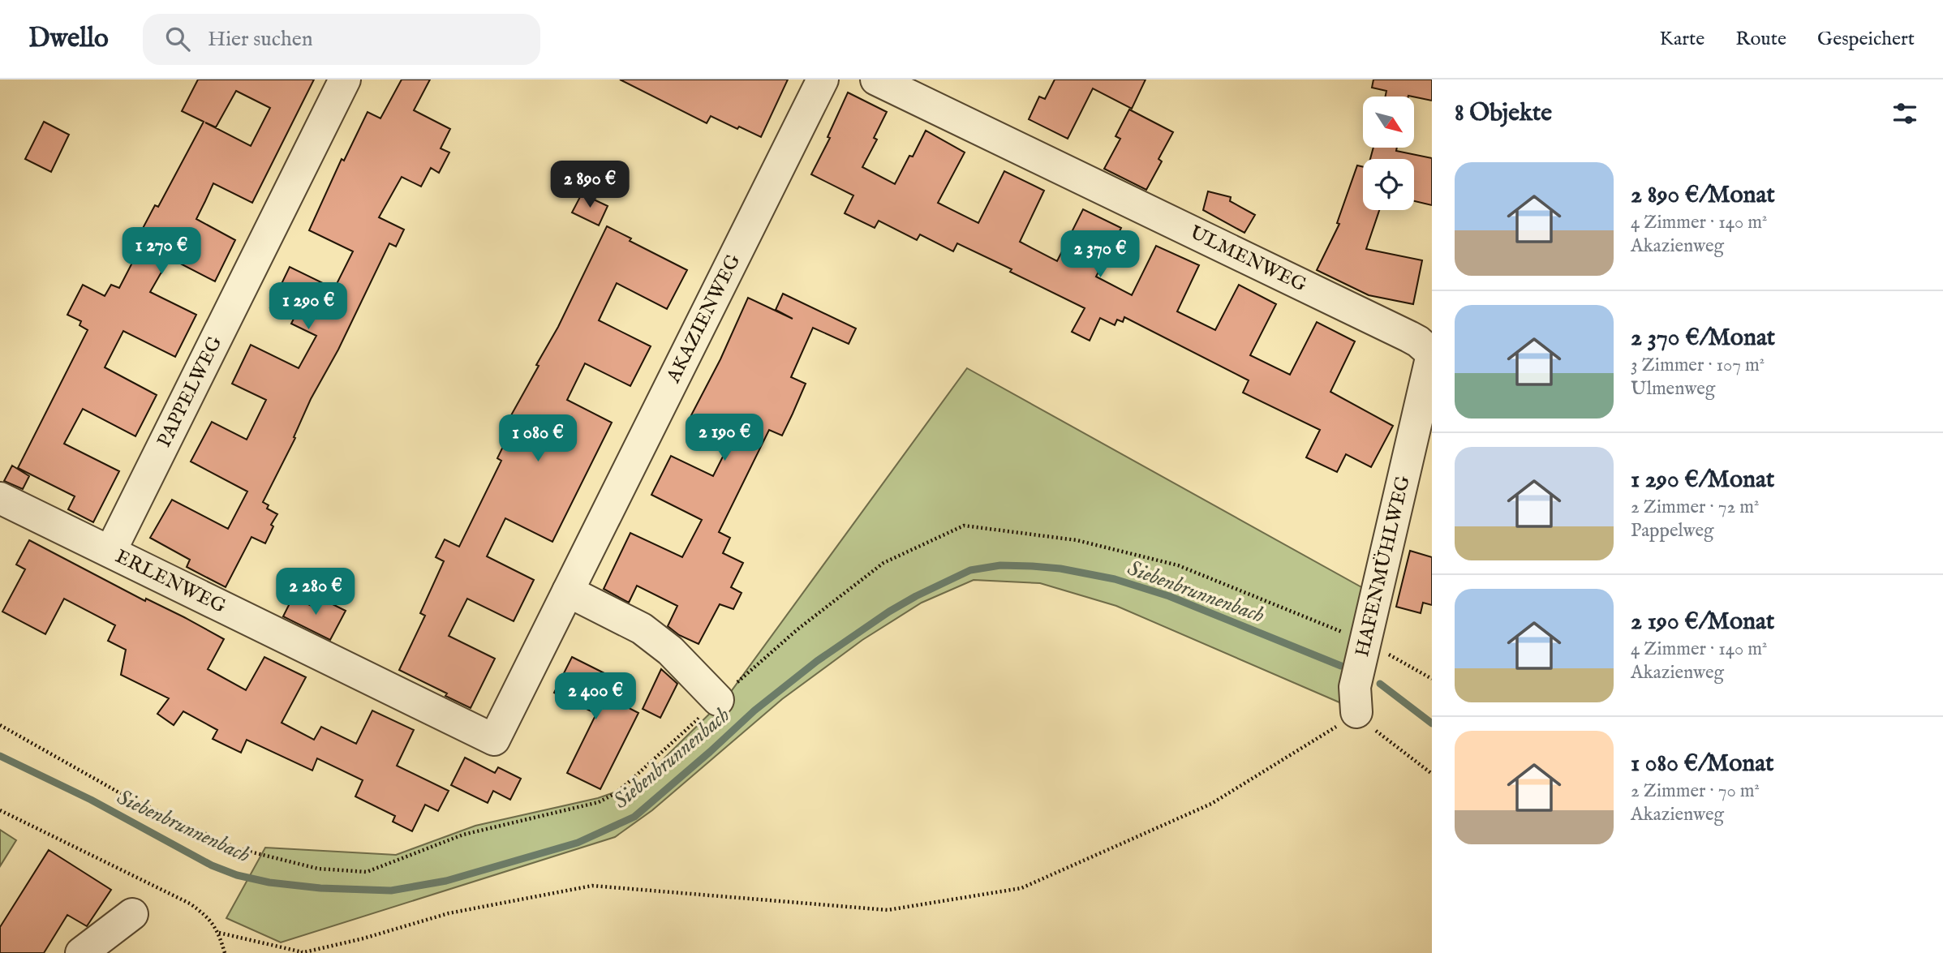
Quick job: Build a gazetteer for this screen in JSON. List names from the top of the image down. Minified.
{"streets":{"street":["ULMENWEG","AKAZIENWEG","PAPPELWEG","HAFENMÜHLWEG","ERLENWEG"]},"crossings":[["ULMENWEG","HAFENMÜHLWEG"],["AKAZIENWEG","ERLENWEG"],["PAPPELWEG","ERLENWEG"]],"water":["Siebenbrunnenbach"],"north":"bottom right","page":{"header":"Dwello","search":"Hier suchen","nav":["Karte","Route","Gespeichert"],"heading":"8 Objekte","list":[{"name":"2 890 €/Monat","note":"4 Zimmer · 140 m² · Akazienweg"},{"name":"2 370 €/Monat","note":"3 Zimmer · 107 m² · Ulmenweg"},{"name":"1 290 €/Monat","note":"2 Zimmer · 72 m² · Pappelweg"},{"name":"2 190 €/Monat","note":"4 Zimmer · 140 m² · Akazienweg"},{"name":"1 080 €/Monat","note":"2 Zimmer · 70 m² · Akazienweg"}],"price":["2 890 €","1 270 €","2 370 €","1 290 €","2 190 €","1 080 €","2 280 €","2 400 €"]}}
